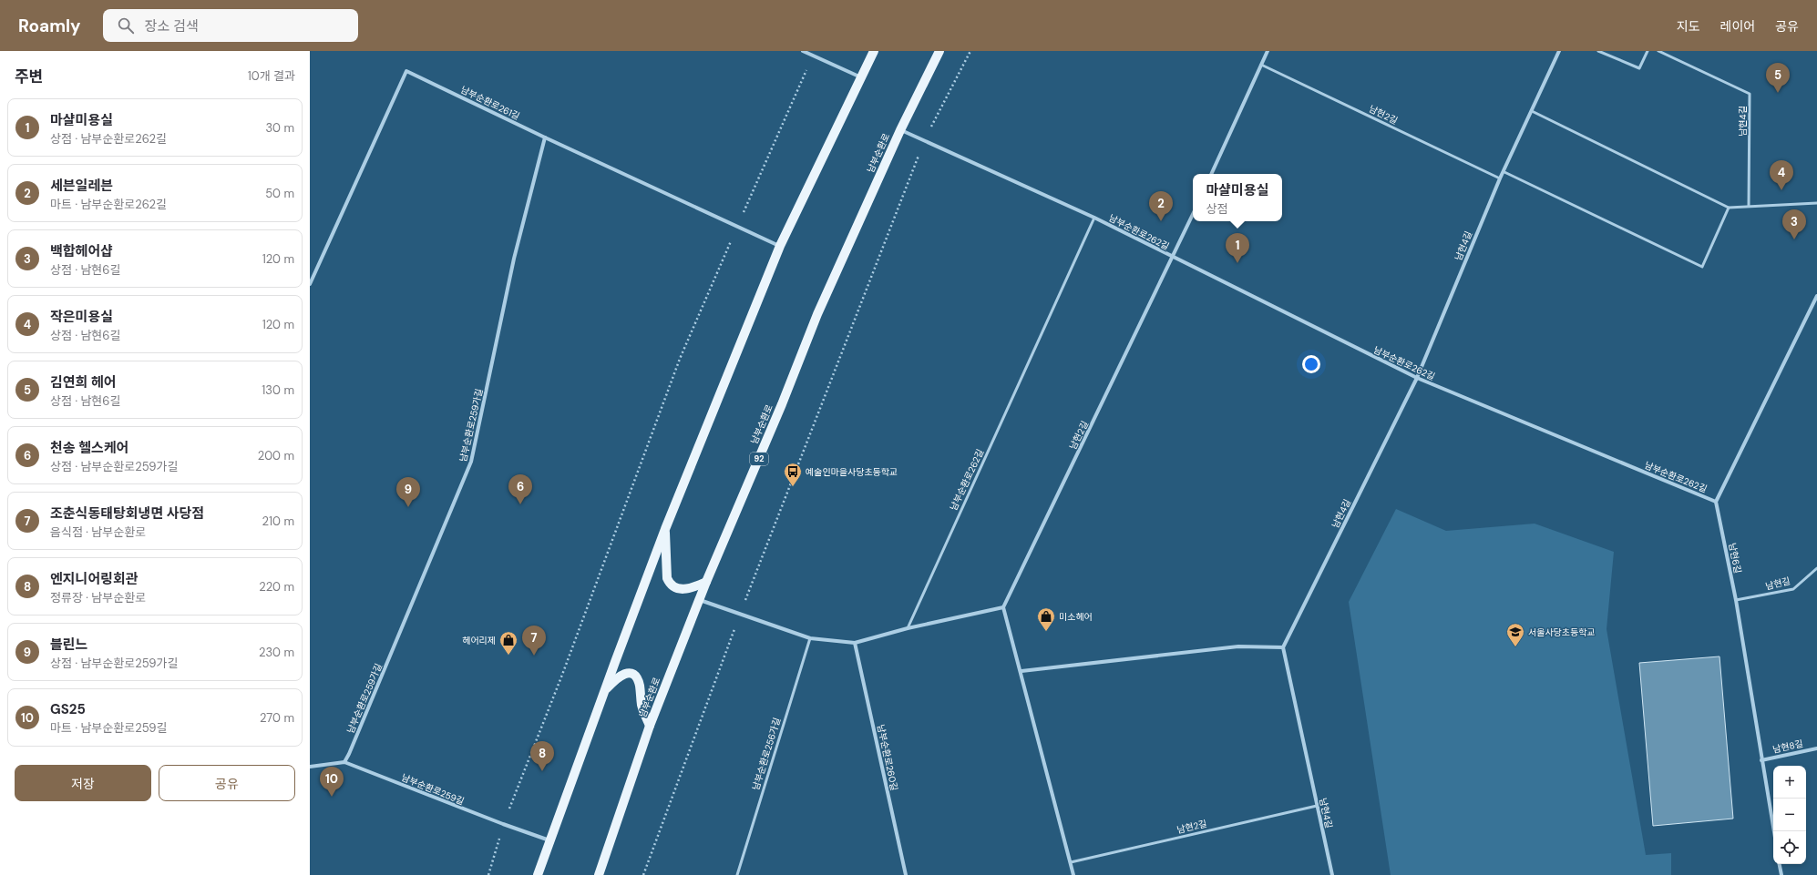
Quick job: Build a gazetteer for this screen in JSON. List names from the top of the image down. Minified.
{"streets":{"main road":["남부순환로","92"],"street":["남부순환로261길","남현2길","남현4길","남부순환로262길","남부순환로259가길","남현6길","남현8길","남부순환로260길","남부순환로259길"],"lane":["남현길","남부순환로256가길"]},"crossings":[["남부순환로261길","남부순환로259가길"],["남현2길","남현4길"],["남현2길","남부순환로262길"],["남현4길","남부순환로262길"],["남부순환로","남부순환로262길"],["남부순환로262길","남현6길"],["남부순환로259가길","남부순환로259길"],["남현6길","남현길"],["남현6길","남현8길"]],"places":{"bus stop":["예술인마을사당초등학교"],"shop":["미소헤어","헤어리제"],"school or university":["서울사당초등학교"]},"page":{"header":"Roamly","search":"장소 검색","nav":["지도","레이어","공유"],"heading":["주변","10개 결과"],"pins":["5","4","2","3","1","6","9","7","8","10"],"list":[{"mark":"1","name":"마샬미용실","note":"상점 · 남부순환로262길","value":"30 m"},{"mark":"2","name":"세븐일레븐","note":"마트 · 남부순환로262길","value":"50 m"},{"mark":"3","name":"백합헤어샵","note":"상점 · 남현6길","value":"120 m"},{"mark":"4","name":"작은미용실","note":"상점 · 남현6길","value":"120 m"},{"mark":"5","name":"김연희 헤어","note":"상점 · 남현6길","value":"130 m"},{"mark":"6","name":"천송 헬스케어","note":"상점 · 남부순환로259가길","value":"200 m"},{"mark":"7","name":"조춘식동태탕회냉면 사당점","note":"음식점 · 남부순환로","value":"210 m"},{"mark":"8","name":"엔지니어링회관","note":"정류장 · 남부순환로","value":"220 m"},{"mark":"9","name":"블린느","note":"상점 · 남부순환로259가길","value":"230 m"},{"mark":"10","name":"GS25","note":"마트 · 남부순환로259길","value":"270 m"}],"popup":["마샬미용실","상점"],"buttons":["저장","공유"],"map_buttons":["+","−"]}}
